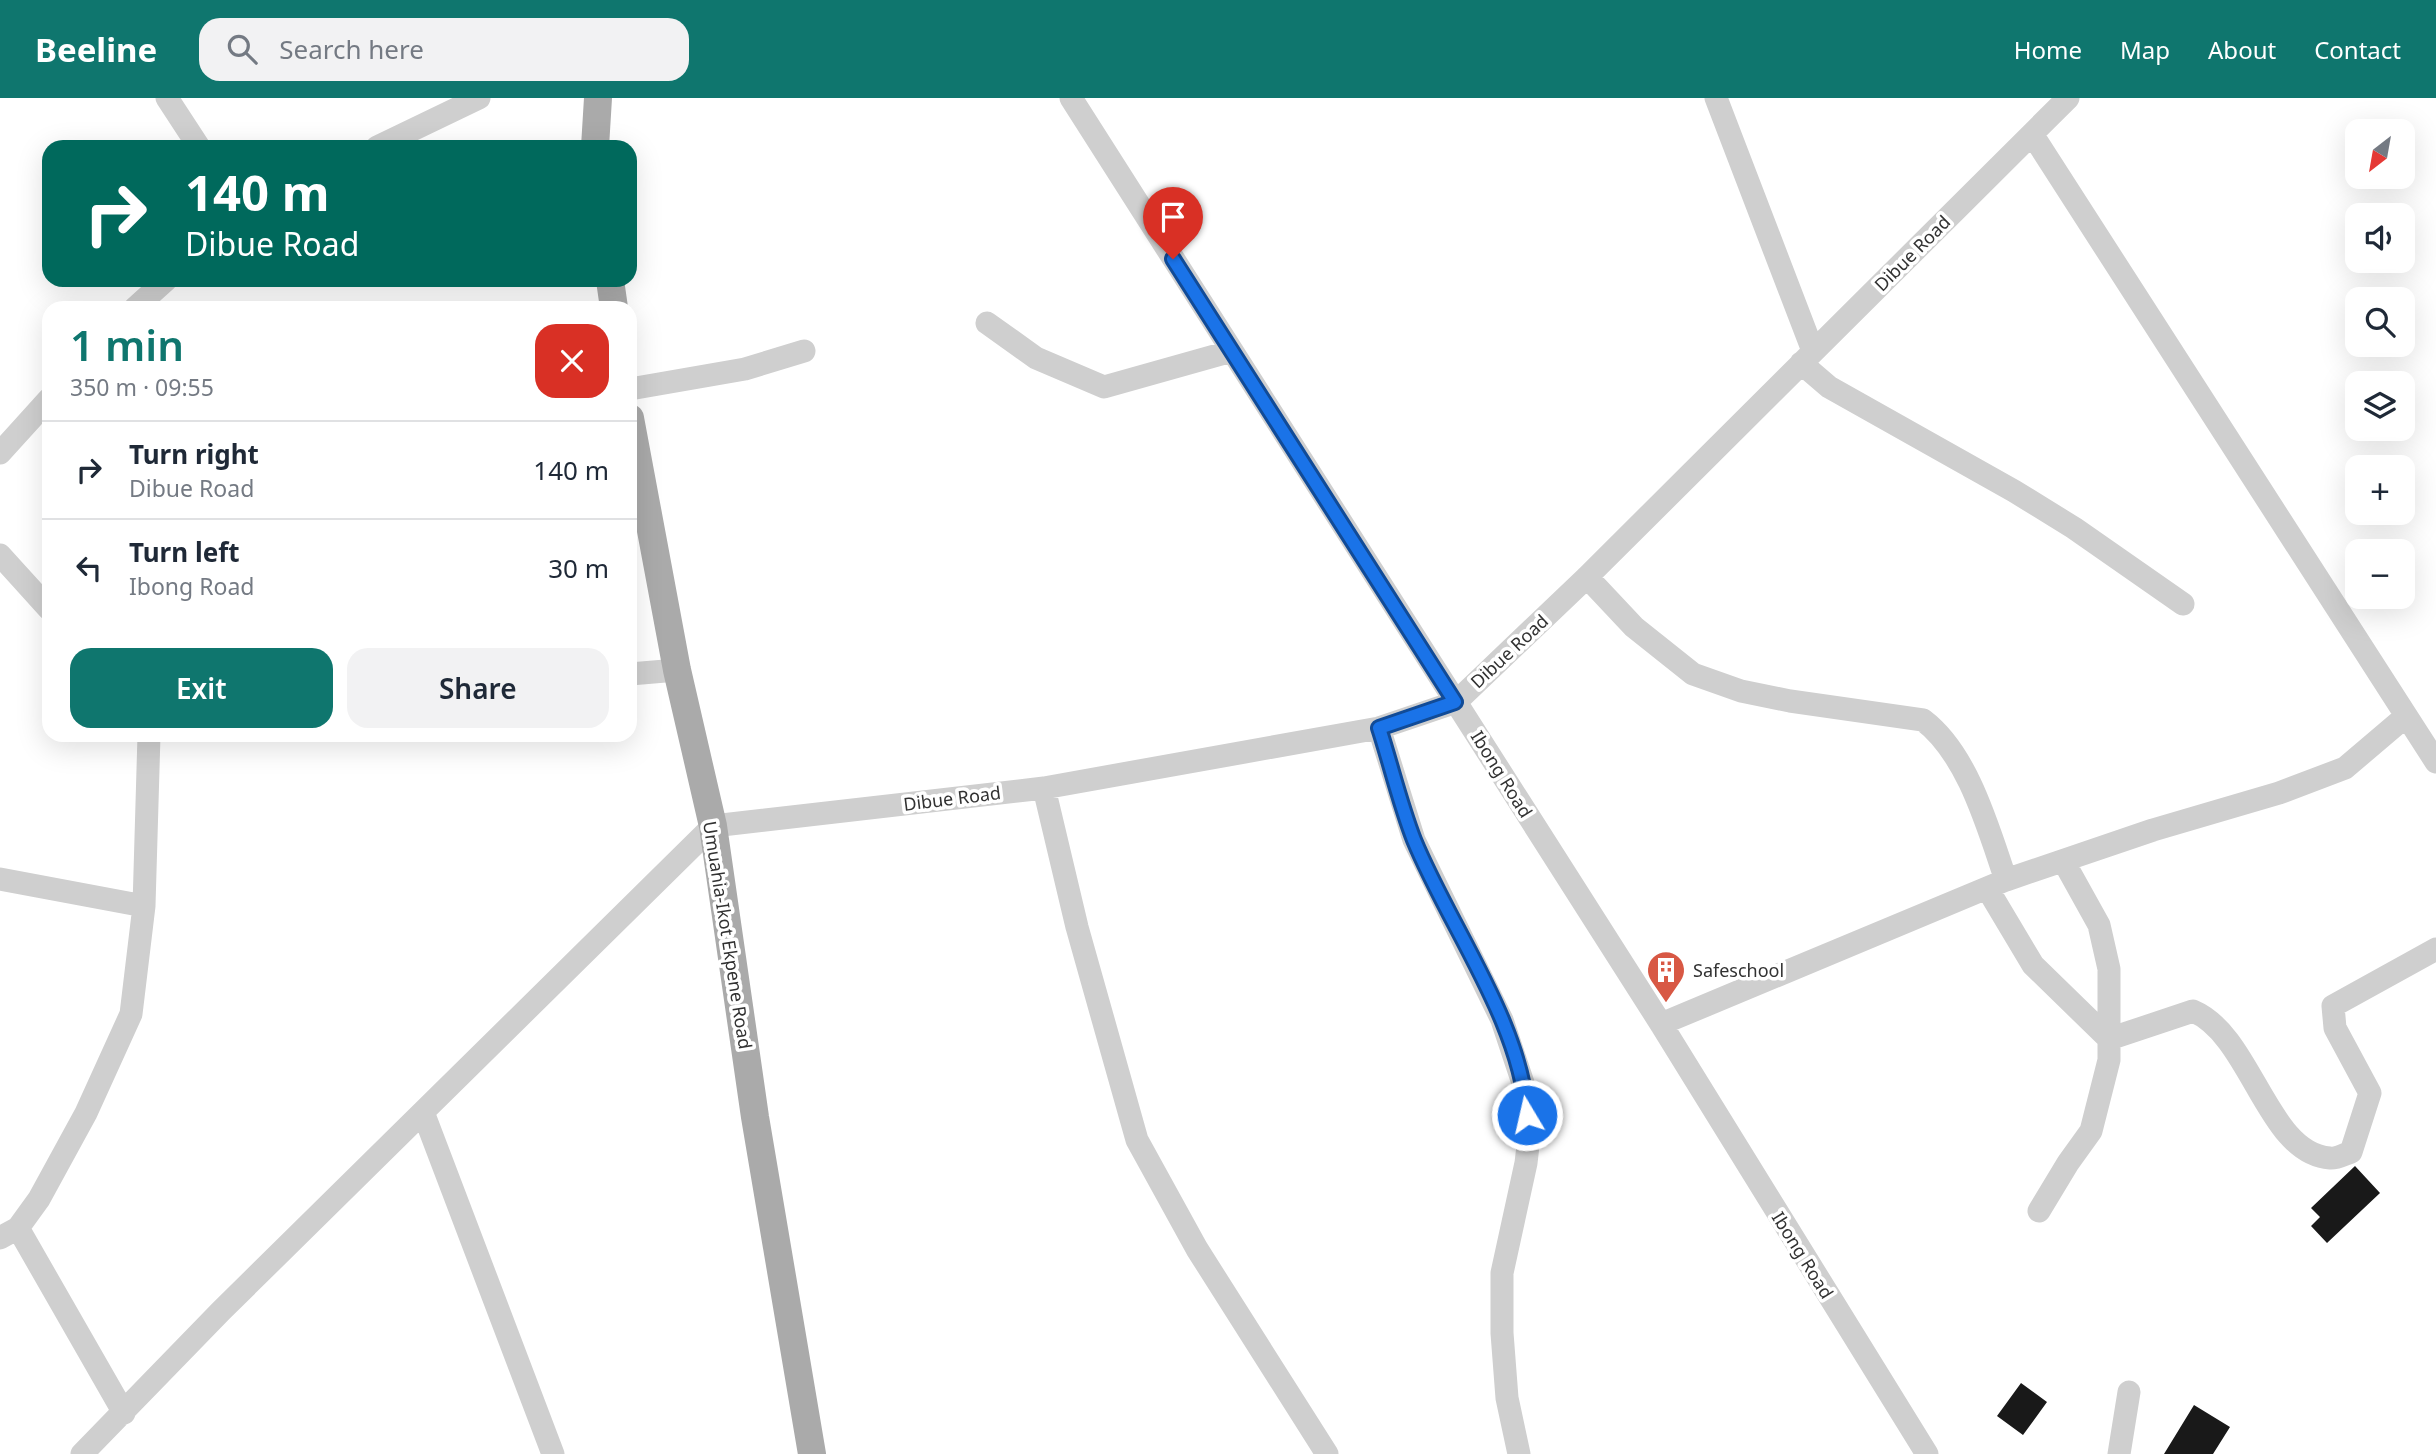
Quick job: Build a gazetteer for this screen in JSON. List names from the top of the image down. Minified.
{"streets":{"main road":["Umuahia-Ikot Ekpene Road"],"street":["Dibue Road","Ibong Road"]},"crossings":[["Dibue Road","Ibong Road"],["Dibue Road","Umuahia-Ikot Ekpene Road"]],"places":{"building":["Safeschool"]},"north":"bottom left","page":{"header":"Beeline","search":"Search here","nav":["Home","Map","About","Contact"],"map_buttons":["+","−"],"turn":["140 m","Dibue Road"],"heading":["1 min","350 m · 09:55"],"list":[{"name":"Turn right","note":"Dibue Road","value":"140 m"},{"name":"Turn left","note":"Ibong Road","value":"30 m"}],"buttons":["Exit","Share"]}}
